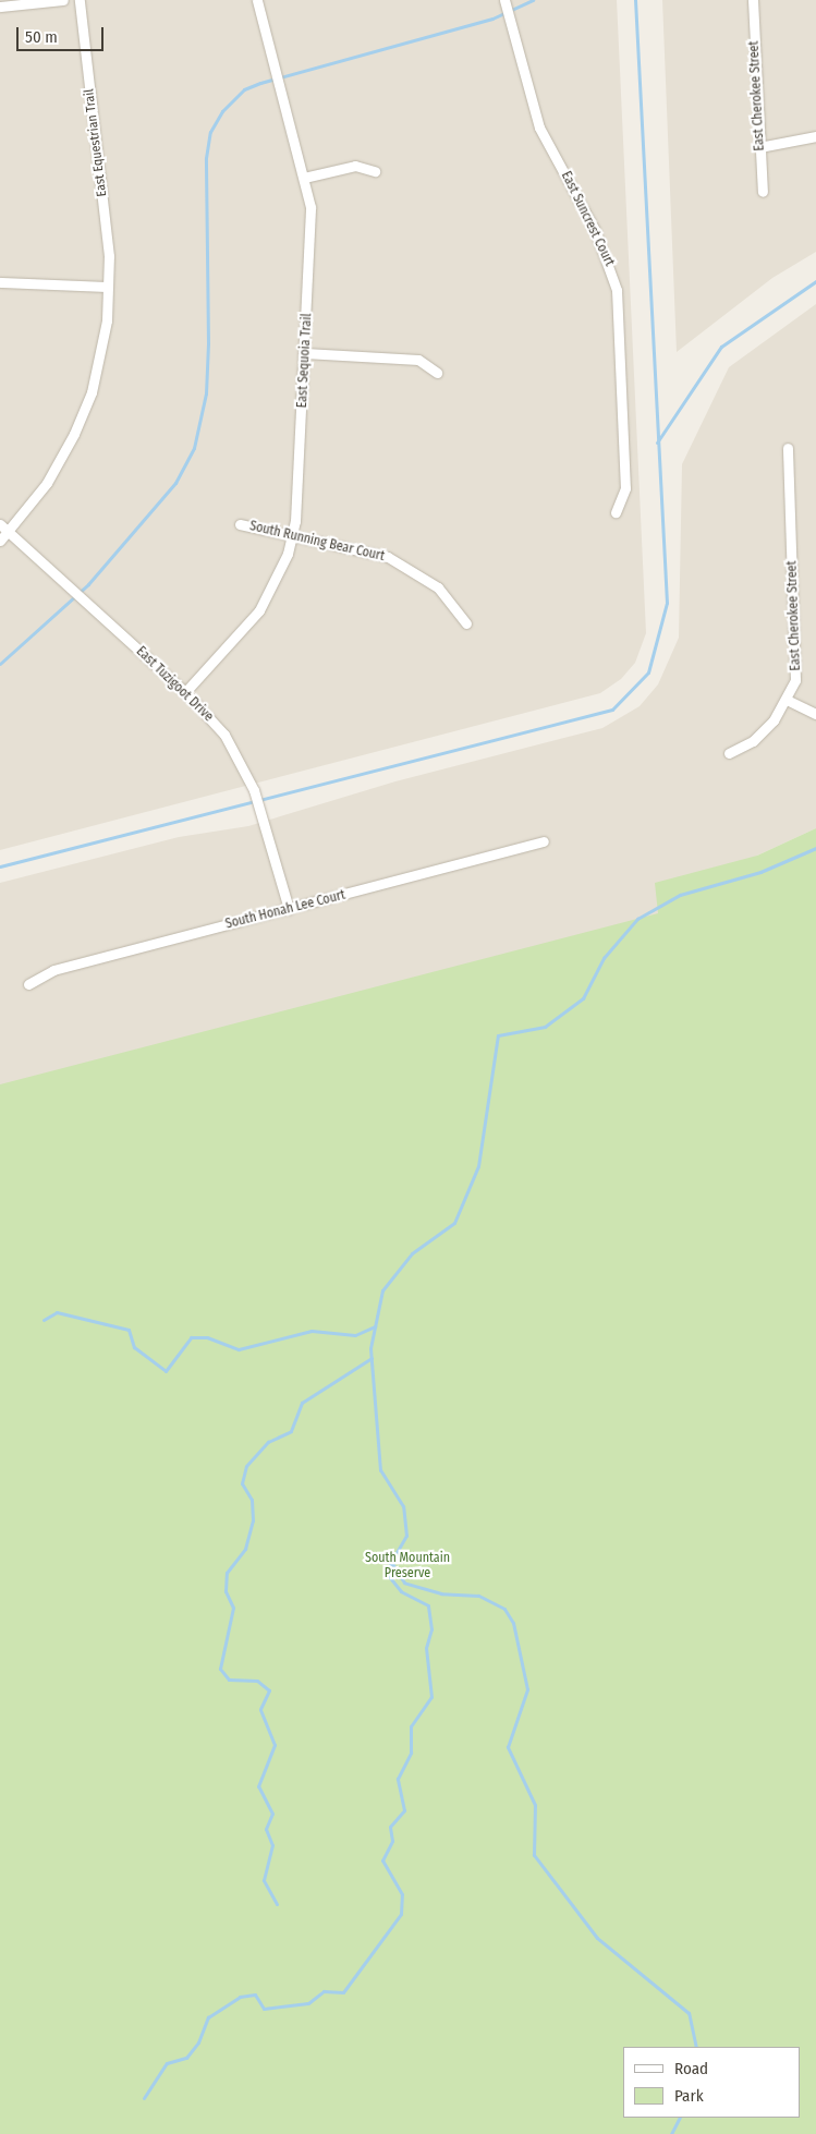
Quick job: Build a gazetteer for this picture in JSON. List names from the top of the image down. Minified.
{"streets":{"street":["East Cherokee Street","East Equestrian Trail","East Suncrest Court","East Sequoia Trail","South Running Bear Court","East Tuzigoot Drive","South Honah Lee Court"]},"crossings":[["East Equestrian Trail","East Tuzigoot Drive"],["East Sequoia Trail","South Running Bear Court"],["East Sequoia Trail","East Tuzigoot Drive"],["East Tuzigoot Drive","South Honah Lee Court"]],"parks":["South Mountain Preserve"],"legend":["Road","Park"],"scale_bar":"50 m"}
